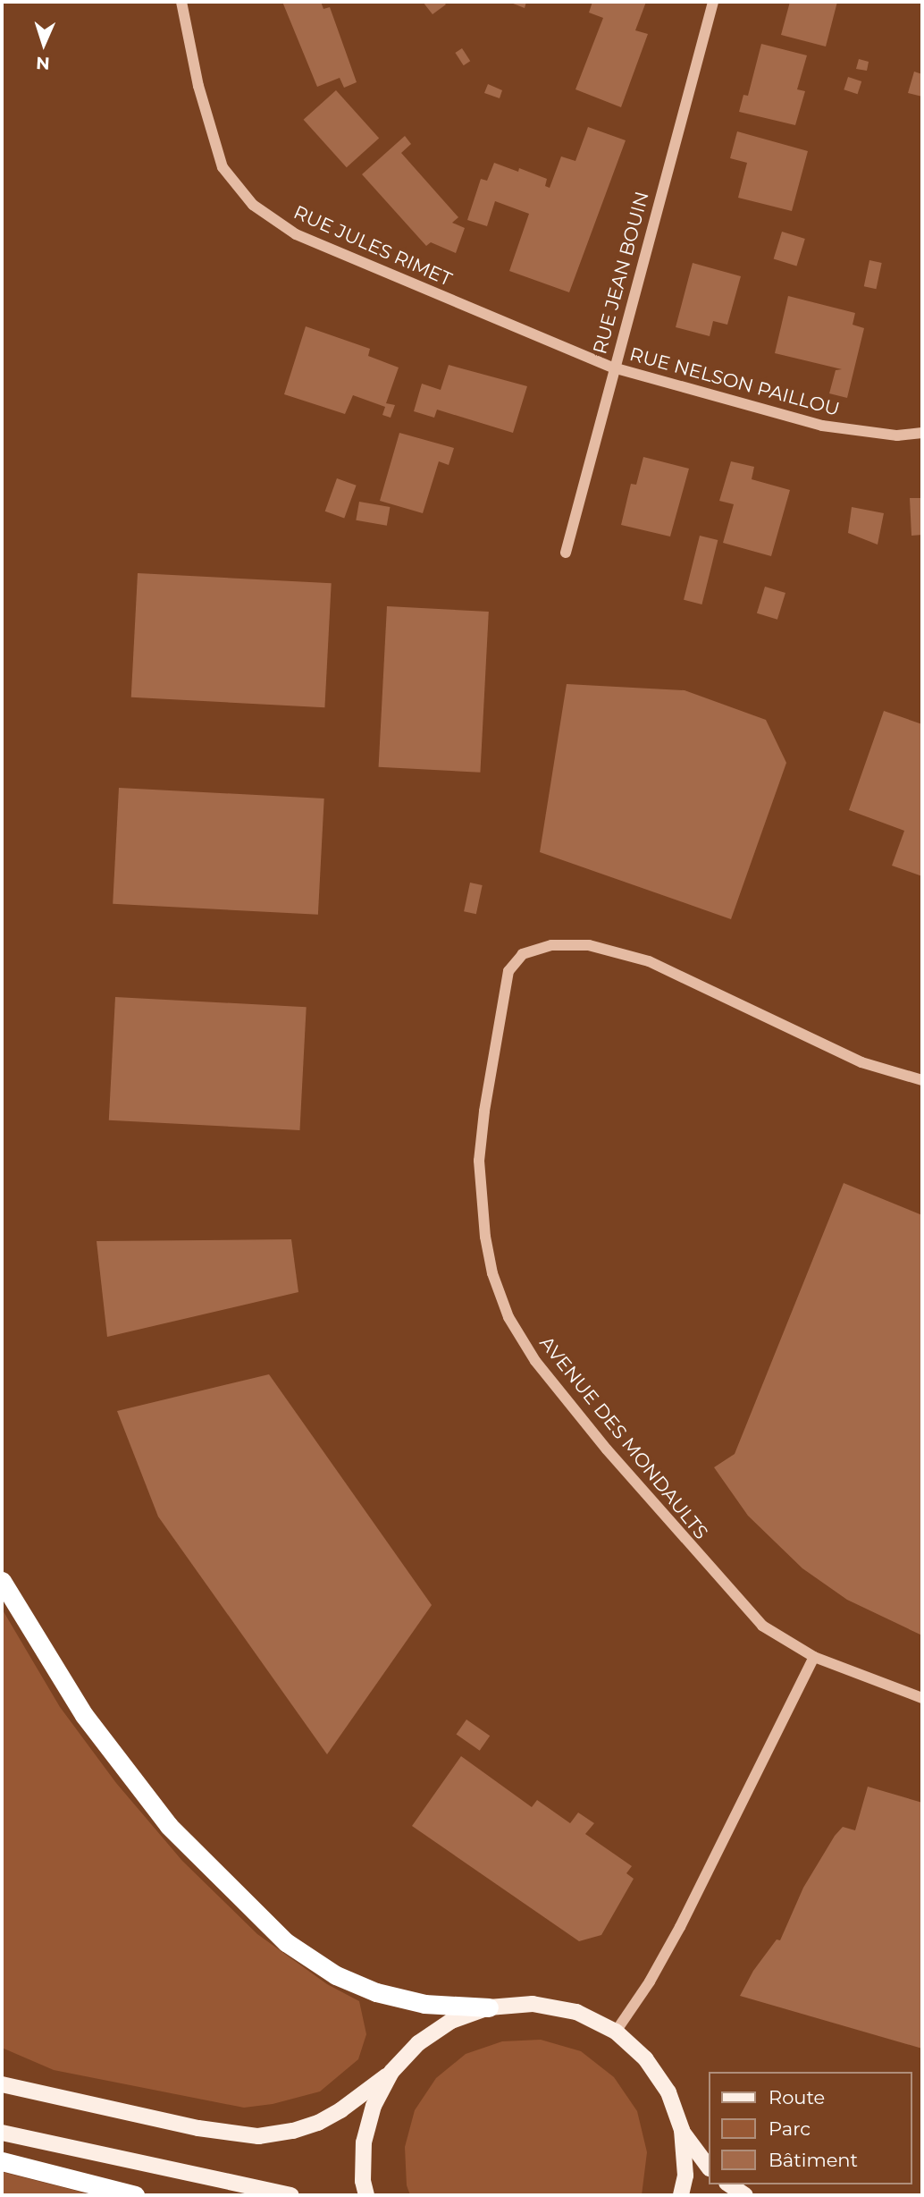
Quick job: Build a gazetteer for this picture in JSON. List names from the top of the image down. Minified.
{"streets":{"street":["RUE JULES RIMET","RUE JEAN BOUIN","RUE NELSON PAILLOU","AVENUE DES MONDAULTS"]},"crossings":[["RUE JULES RIMET","RUE JEAN BOUIN"],["RUE JULES RIMET","RUE NELSON PAILLOU"],["RUE JEAN BOUIN","RUE NELSON PAILLOU"]],"legend":["Route","Parc","Bâtiment"],"north":"bottom"}
